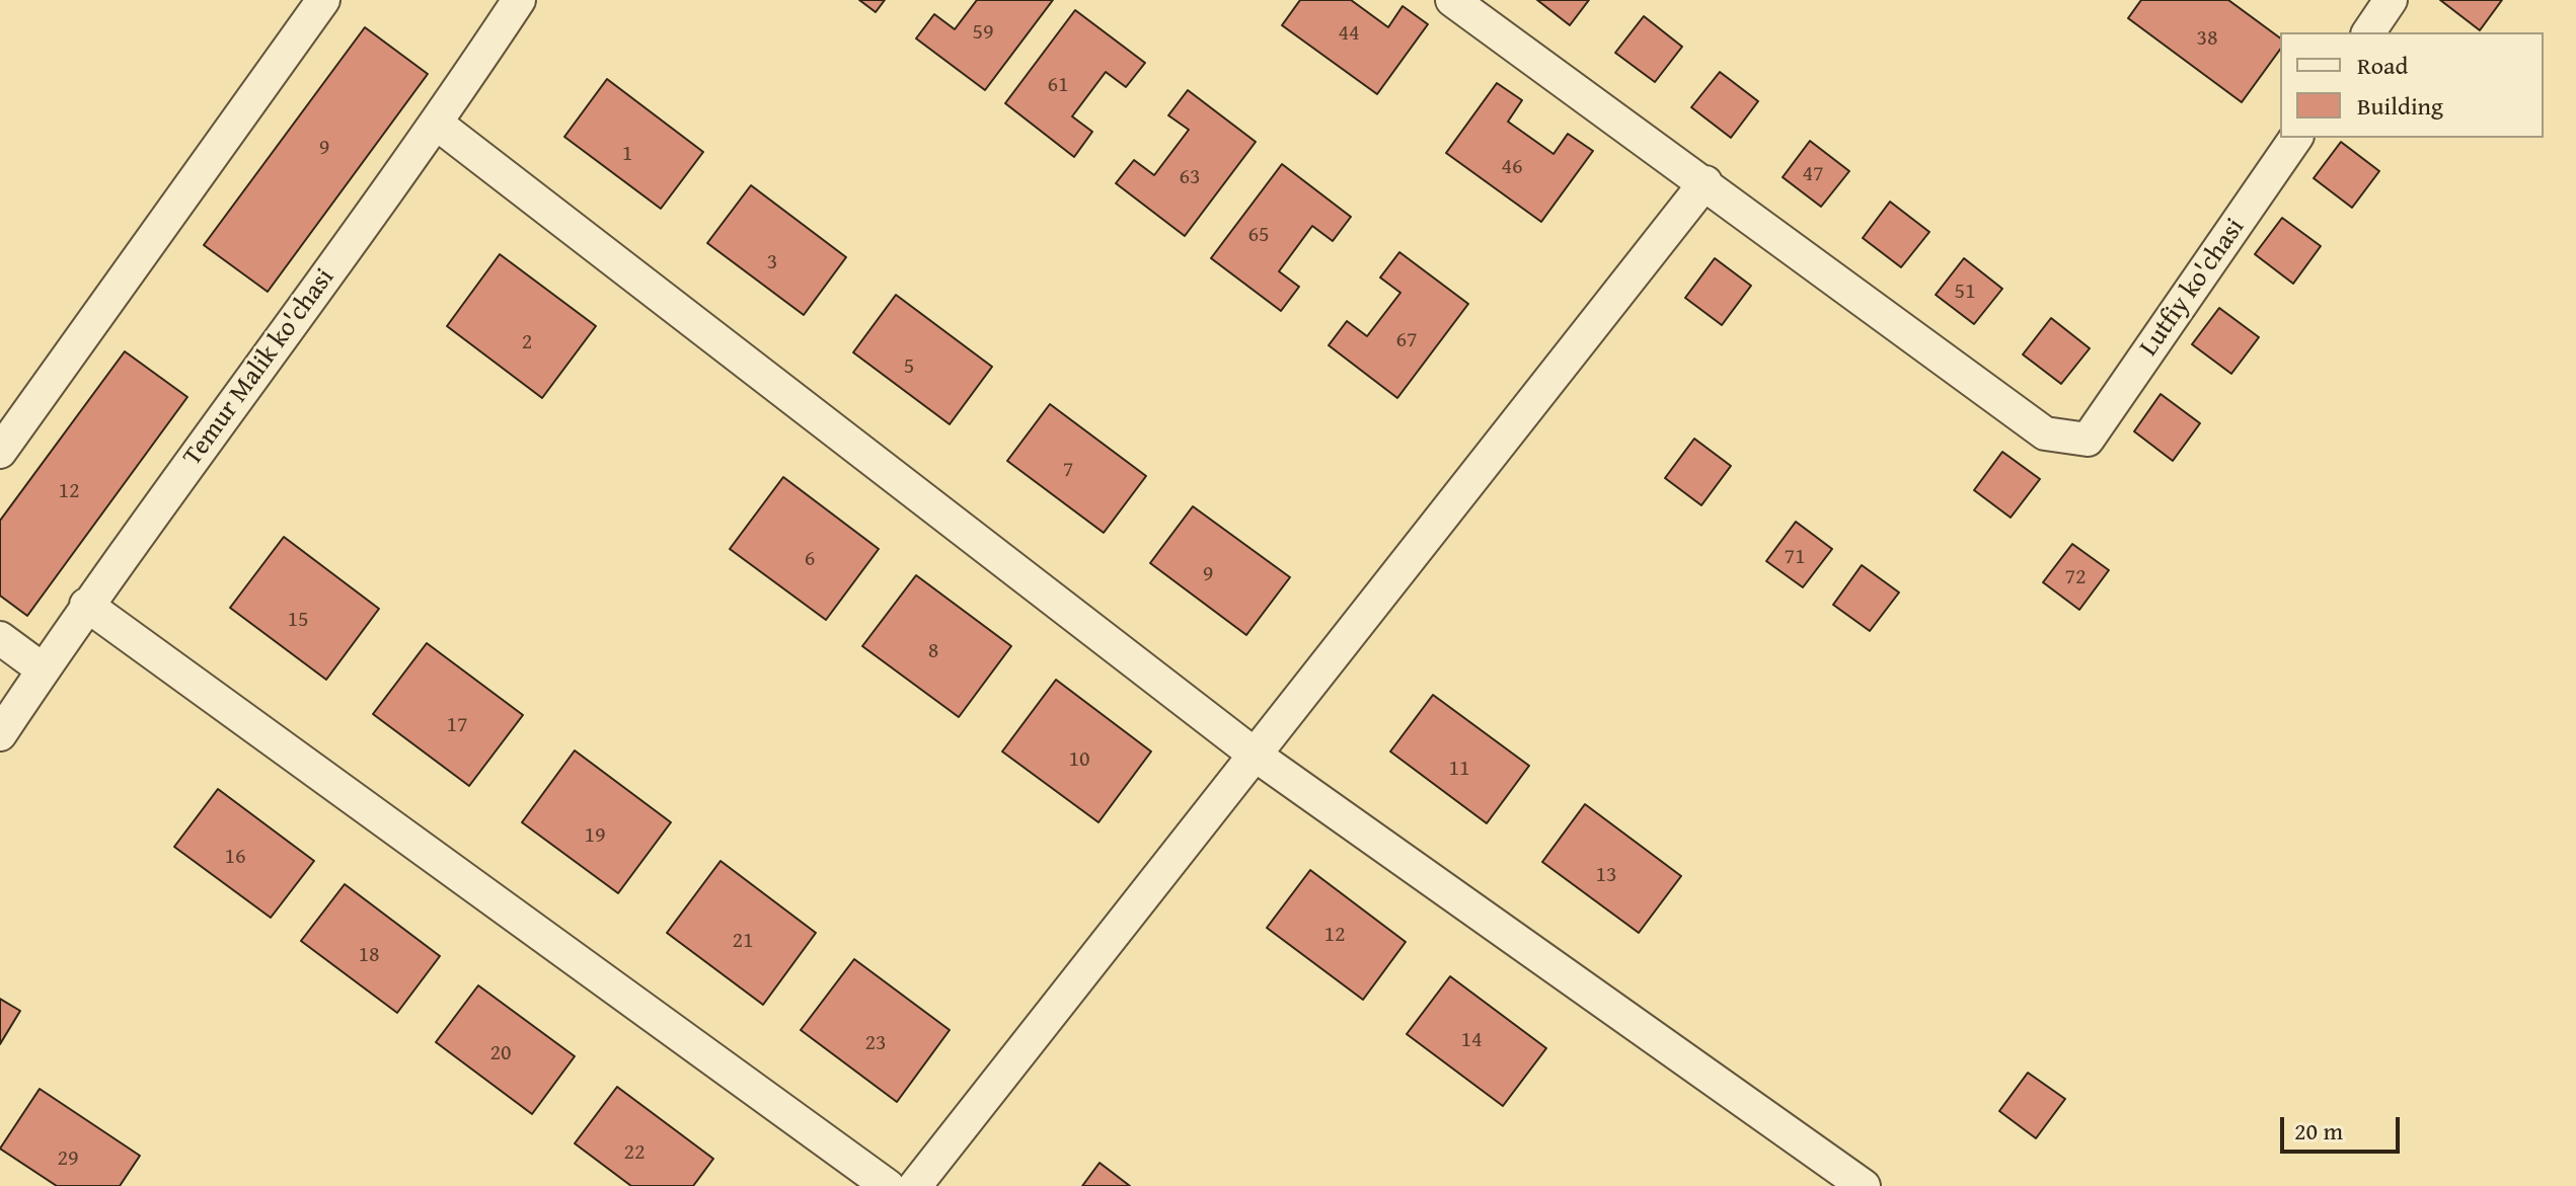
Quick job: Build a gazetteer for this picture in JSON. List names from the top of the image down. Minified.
{"streets":{"street":["Lutfiy ko'chasi","Temur Malik ko'chasi"]},"house_numbers":["59","44","38","61","9","1","46","47","63","65","3","51","67","2","5","7","12","71","6","9","72","15","8","17","10","11","19","16","13","12","21","18","14","23","20","22","29"],"legend":["Road","Building"],"scale_bar":"20 m"}
